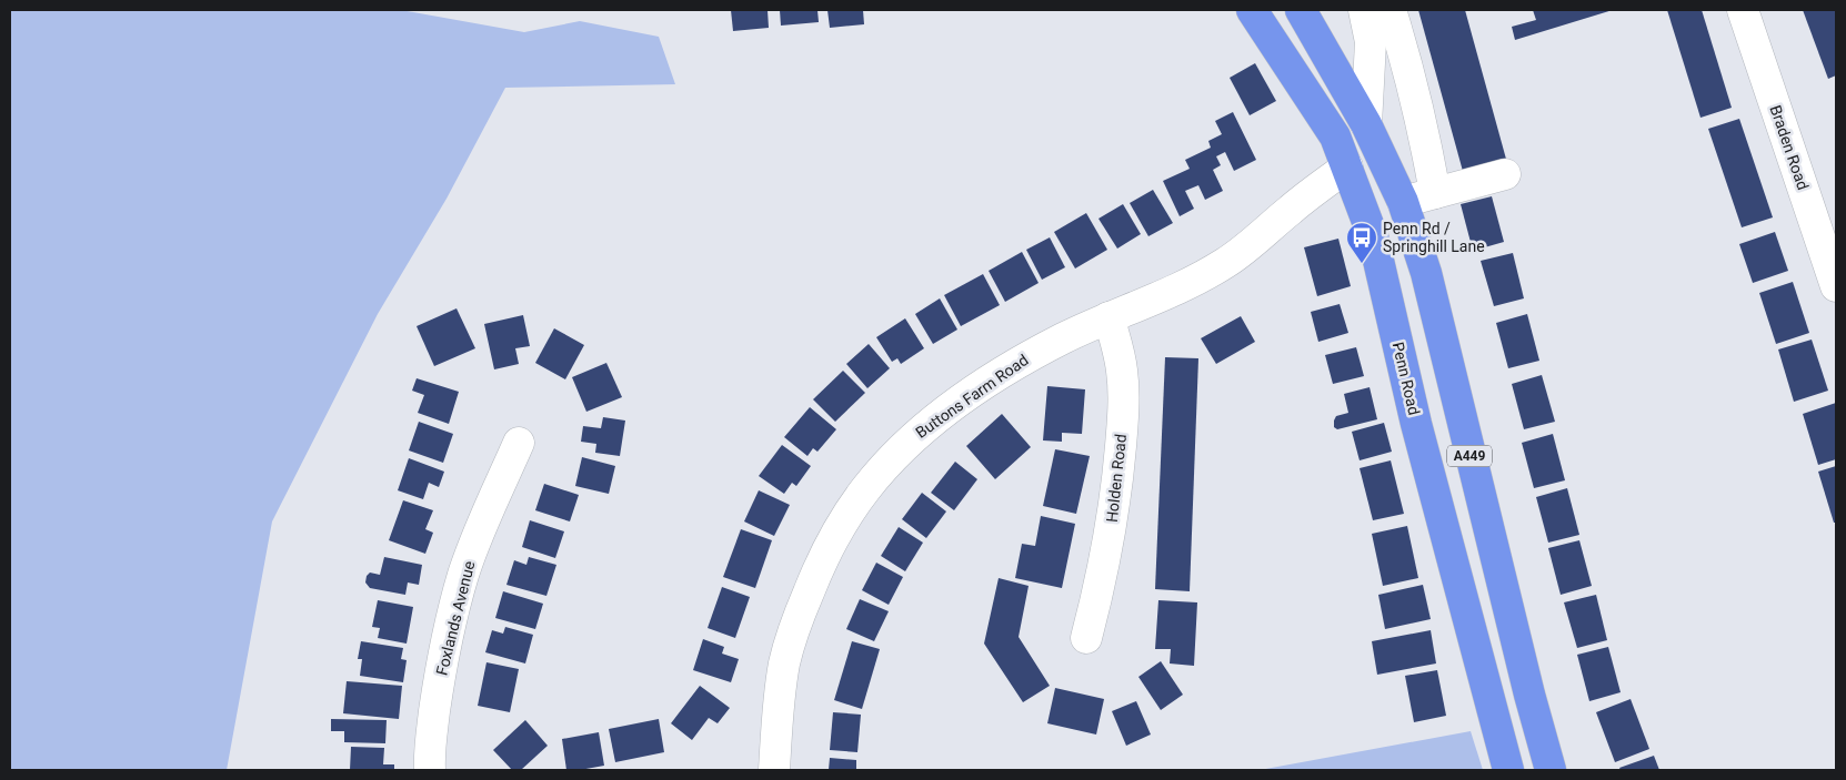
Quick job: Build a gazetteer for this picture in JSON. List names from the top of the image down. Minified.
{"streets":{"highway":["Penn Road","A449"],"street":["Braden Road","Buttons Farm Road","Holden Road","Foxlands Avenue"]},"crossings":[["Penn Road","Buttons Farm Road"],["Buttons Farm Road","Holden Road"]],"places":{"bus stop":["Penn Rd / Springhill Lane"]}}
